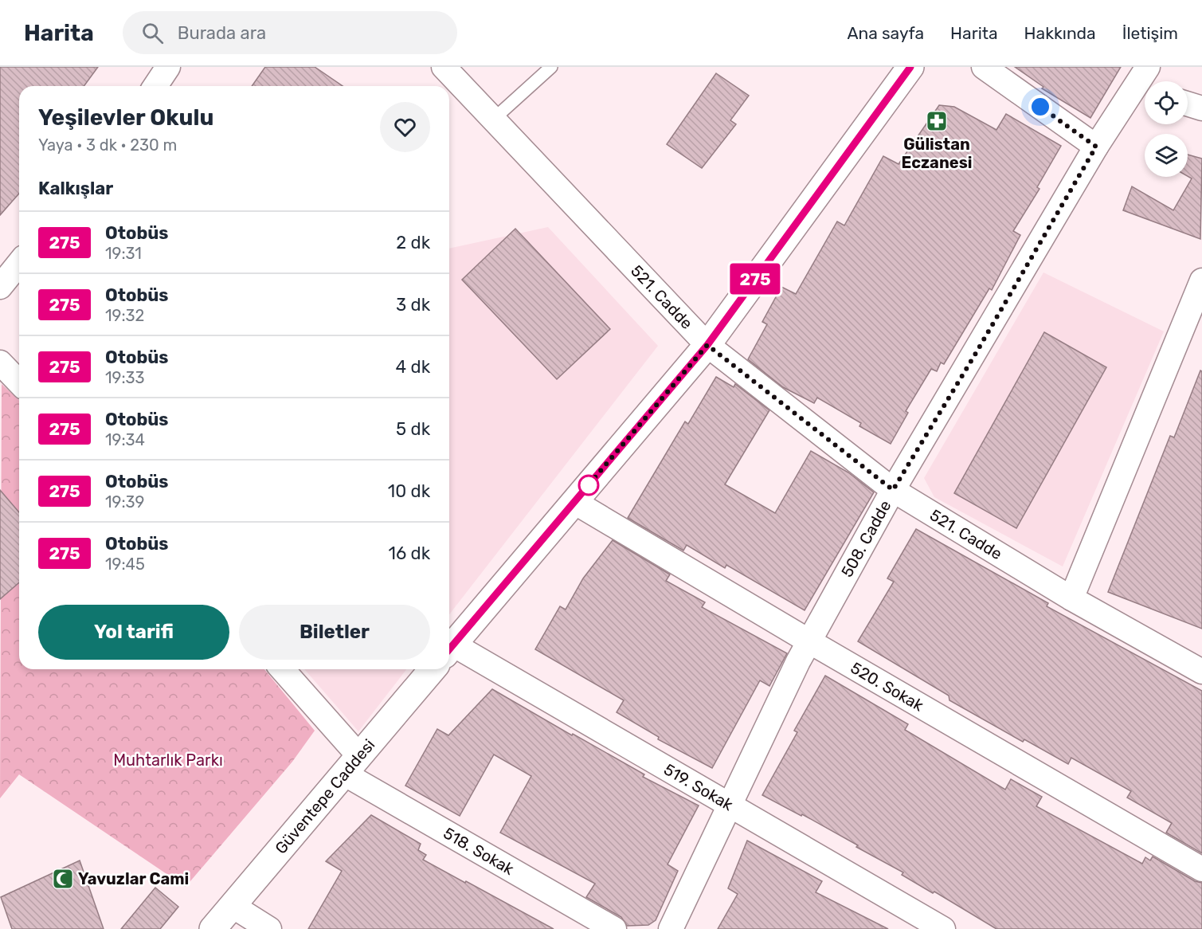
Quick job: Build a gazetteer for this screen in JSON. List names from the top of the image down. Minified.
{"streets":{"street":["521. Cadde","508. Cadde","520. Sokak","519. Sokak","Güventepe Caddesi","518. Sokak"]},"crossings":[["521. Cadde","508. Cadde"],["508. Cadde","520. Sokak"],["508. Cadde","519. Sokak"],["Güventepe Caddesi","518. Sokak"]],"parks":["Muhtarlık Parkı"],"places":{"pharmacy":["Gülistan Eczanesi"],"mosque":["Yavuzlar Cami"]},"lines":["bus line 275"],"page":{"header":"Harita","search":"Burada ara","nav":["Ana sayfa","Harita","Hakkında","İletişim"],"on_map":"275","heading":[["Yeşilevler Okulu","Yaya · 3 dk · 230 m"],"Kalkışlar"],"list":[{"mark":"275","name":"Otobüs","note":"19:31","value":"2 dk"},{"mark":"275","name":"Otobüs","note":"19:32","value":"3 dk"},{"mark":"275","name":"Otobüs","note":"19:33","value":"4 dk"},{"mark":"275","name":"Otobüs","note":"19:34","value":"5 dk"},{"mark":"275","name":"Otobüs","note":"19:39","value":"10 dk"},{"mark":"275","name":"Otobüs","note":"19:45","value":"16 dk"}],"buttons":["Yol tarifi","Biletler"]}}
